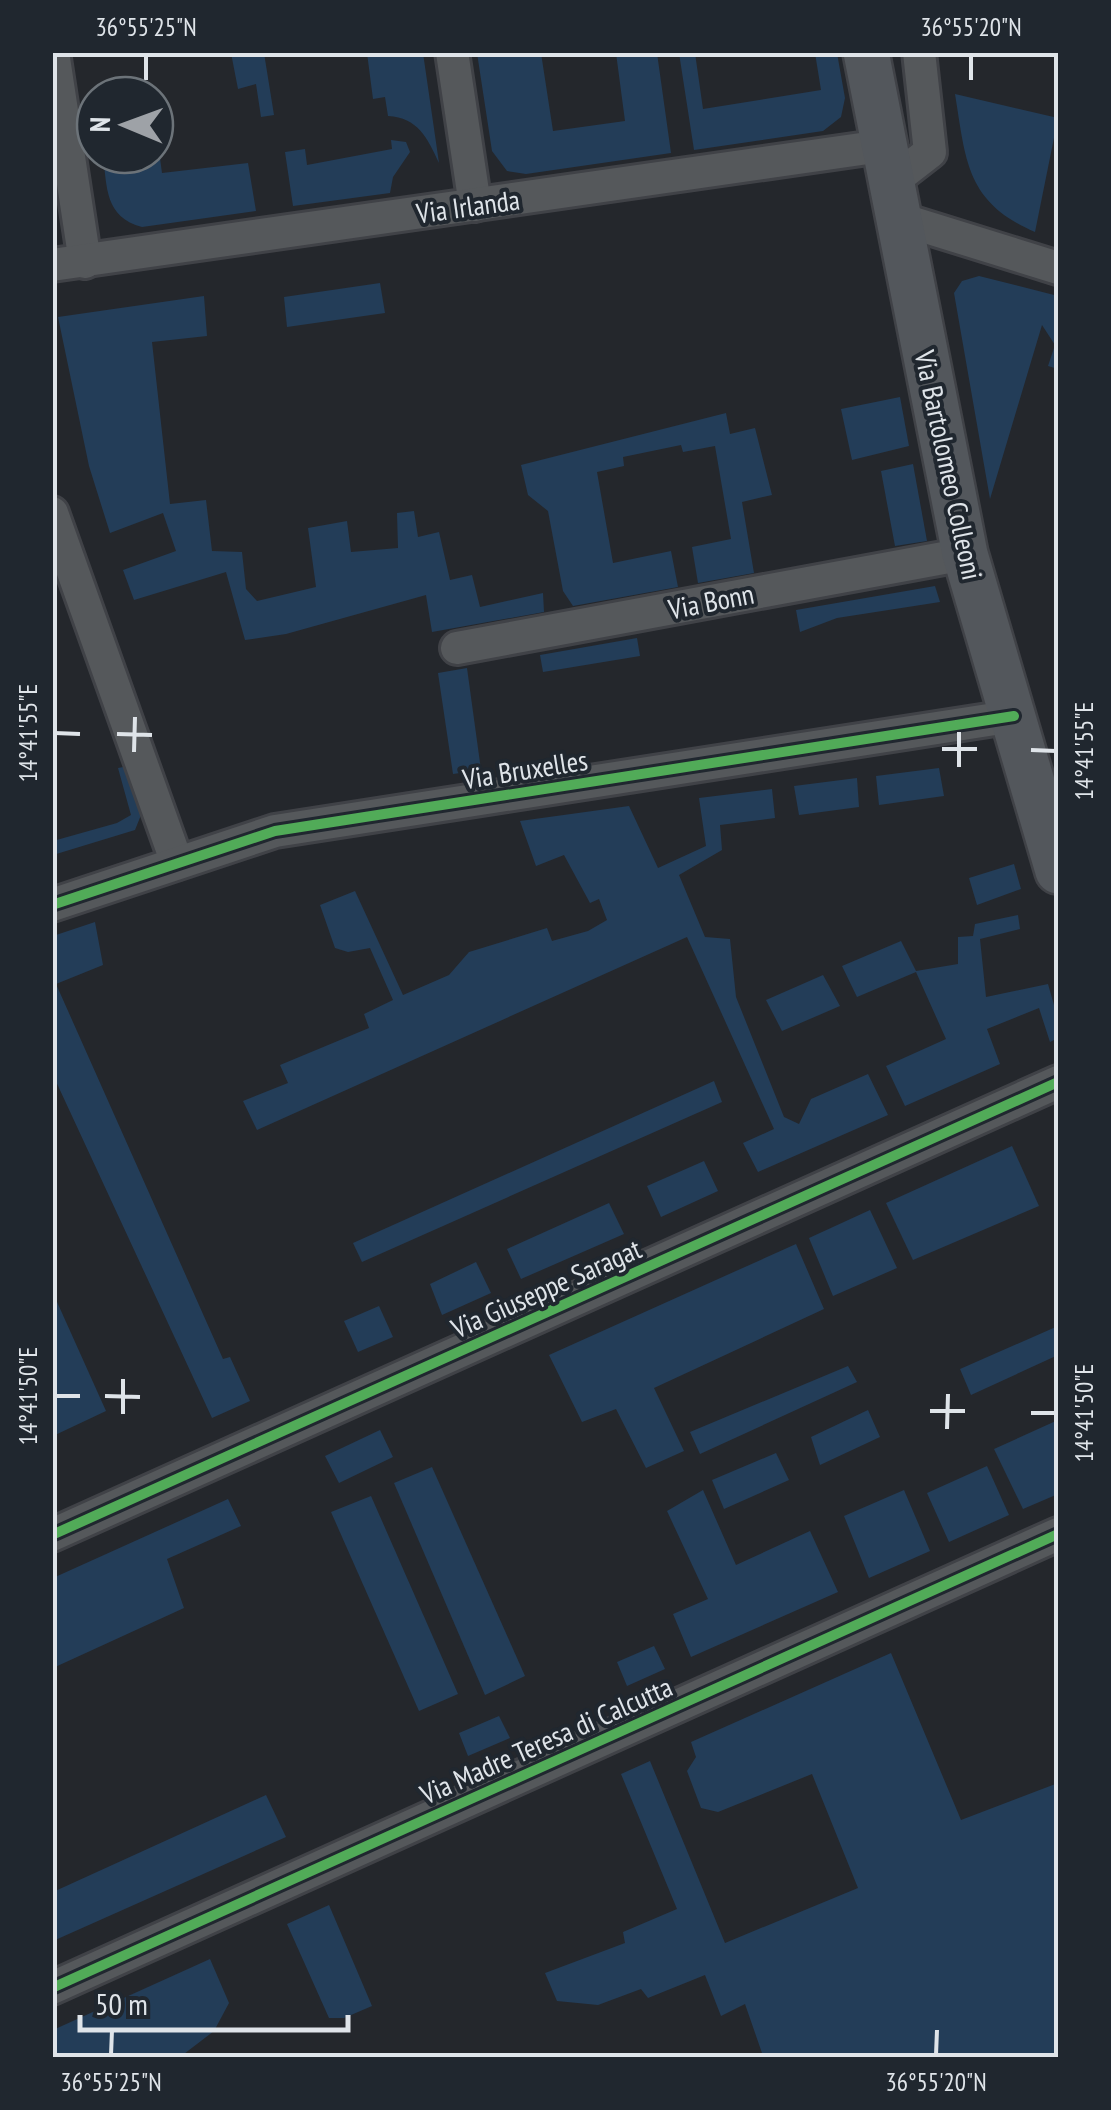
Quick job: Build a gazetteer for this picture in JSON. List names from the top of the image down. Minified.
{"streets":{"main road":["Via Bartolomeo Colleoni"],"street":["Via Irlanda","Via Bonn","Via Bruxelles","Via Giuseppe Saragat","Via Madre Teresa di Calcutta"]},"crossings":[["Via Irlanda","Via Bartolomeo Colleoni"],["Via Bartolomeo Colleoni","Via Bonn"],["Via Bartolomeo Colleoni","Via Bruxelles"]],"scale_bar":"50 m","north":"left","coordinates":["36°55'25\"N","36°55'20\"N","14°41'55\"E","14°41'50\"E"]}
